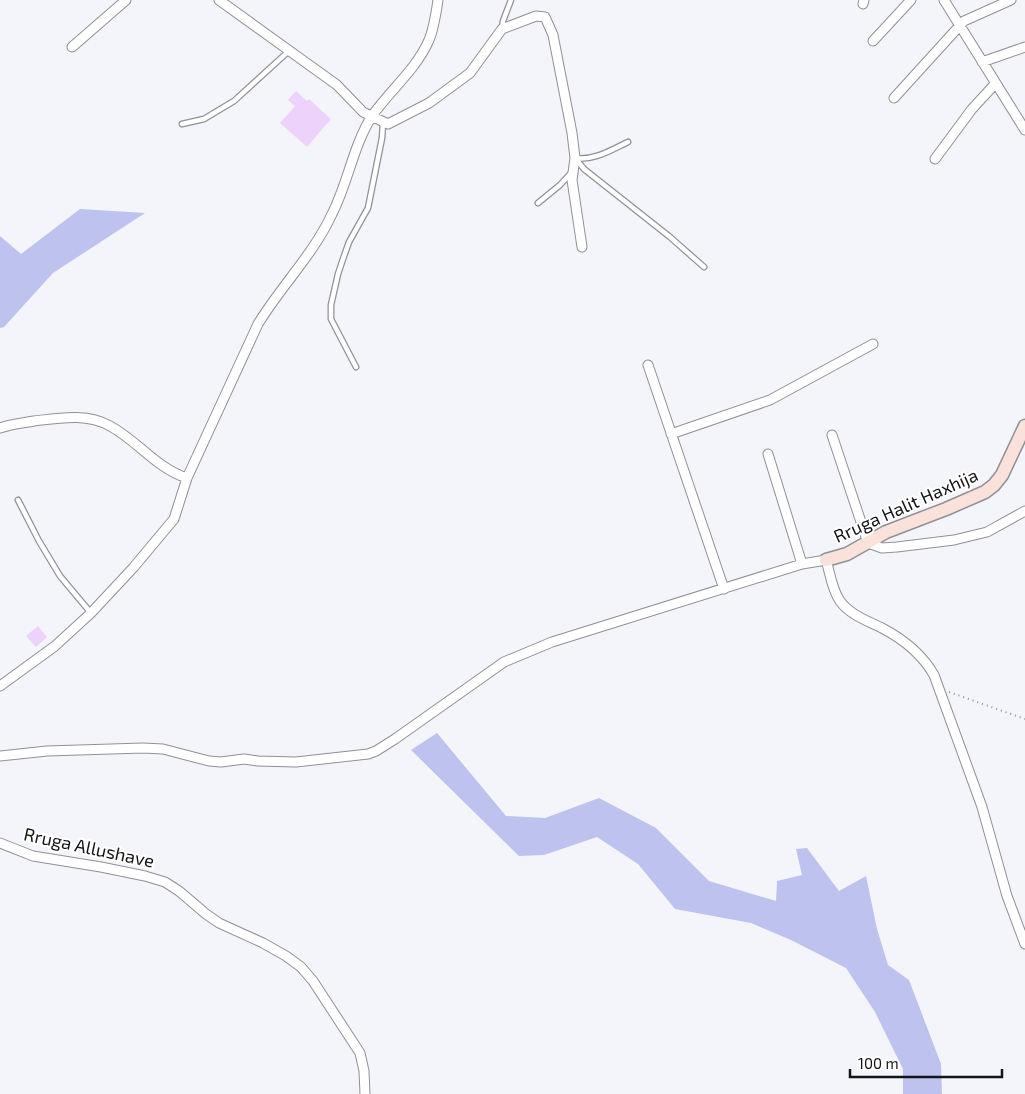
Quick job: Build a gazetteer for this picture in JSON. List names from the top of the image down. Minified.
{"streets":{"street":["Rruga Halit Haxhija","Rruga Allushave"]},"scale_bar":"100 m"}
